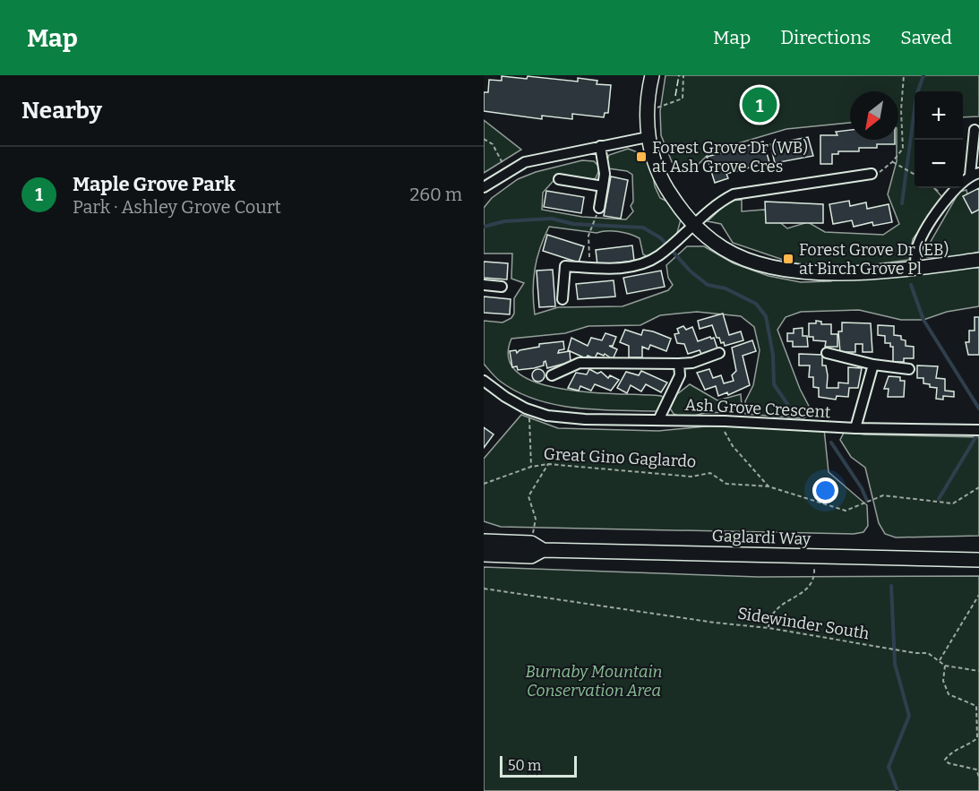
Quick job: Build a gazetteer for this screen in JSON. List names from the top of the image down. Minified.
{"streets":{"main road":["Gaglardi Way"],"street":["Ash Grove Crescent"],"path":["Great Gino Gaglardo","Sidewinder South"]},"crossings":[["Ash Grove Crescent","Great Gino Gaglardo"]],"parks":["Burnaby Mountain Conservation Area"],"places":{"transit":["Forest Grove Dr (WB) at Ash Grove Cres","Forest Grove Dr (EB) at Birch Grove Pl"]},"scale_bar":"50 m","north":"bottom left","page":{"header":"Map","nav":["Map","Directions","Saved"],"heading":"Nearby","pins":"1","map_buttons":["+","−"],"list":[{"mark":"1","name":"Maple Grove Park","note":"Park · Ashley Grove Court","value":"260 m"}],"scale":"50 m"}}
